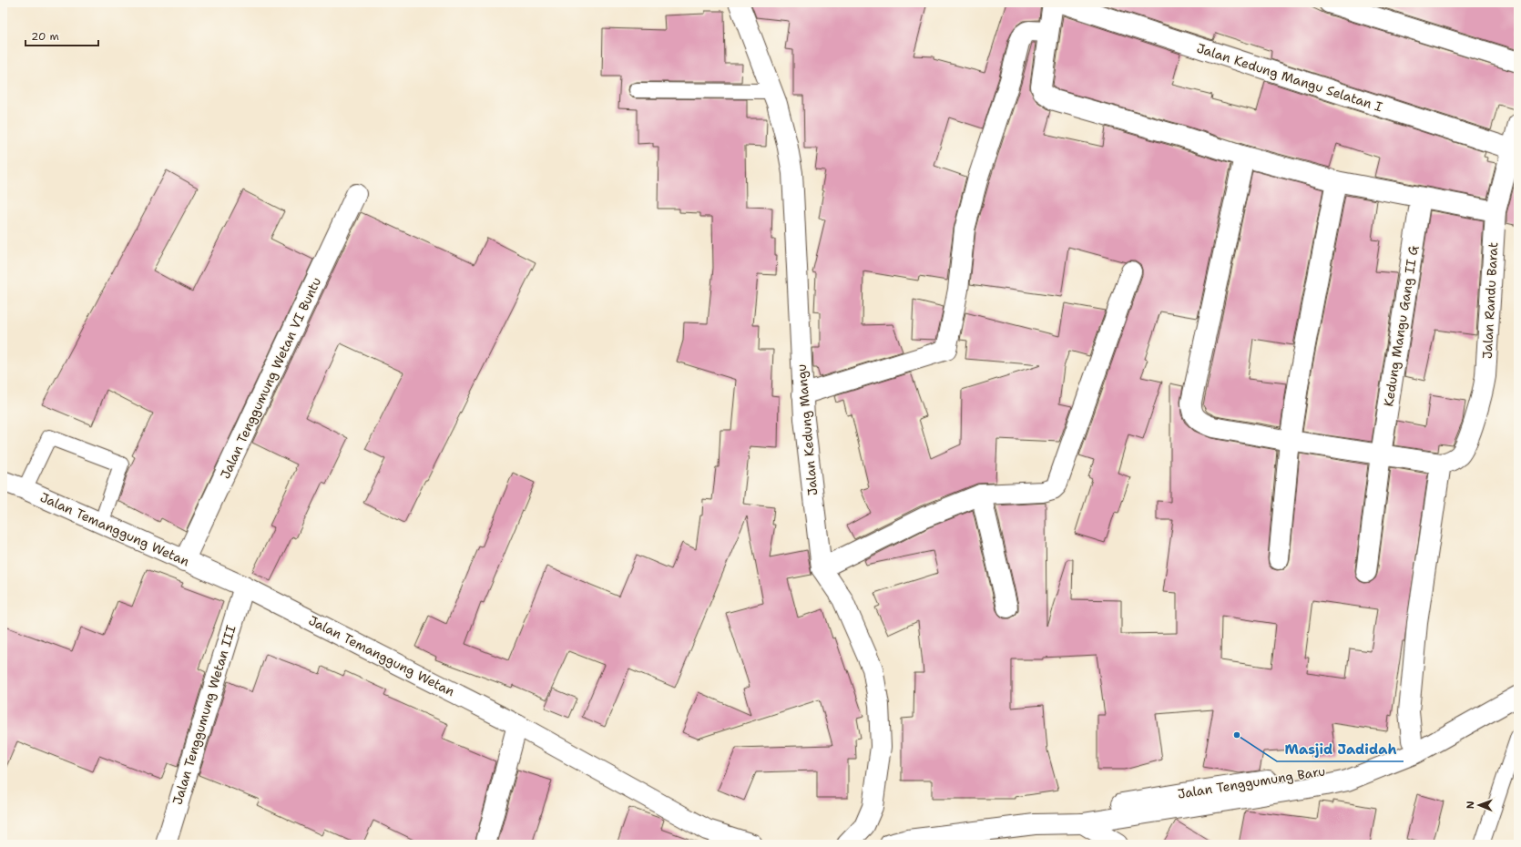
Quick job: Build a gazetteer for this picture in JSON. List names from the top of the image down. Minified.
{"streets":{"street":["Jalan Kedung Mangu Selatan I","Jalan Randu Barat","Kedung Mangu Gang II G","Jalan Tenggumung Wetan VI Buntu","Jalan Kedung Mangu","Jalan Temanggung Wetan","Jalan Tenggumung Wetan III","Jalan Tenggumung Baru"]},"crossings":[["Jalan Kedung Mangu Selatan I","Jalan Randu Barat"],["Jalan Tenggumung Wetan VI Buntu","Jalan Temanggung Wetan"],["Jalan Temanggung Wetan","Jalan Tenggumung Wetan III"]],"places":["Masjid Jadidah"],"scale_bar":"20 m","north":"left"}
